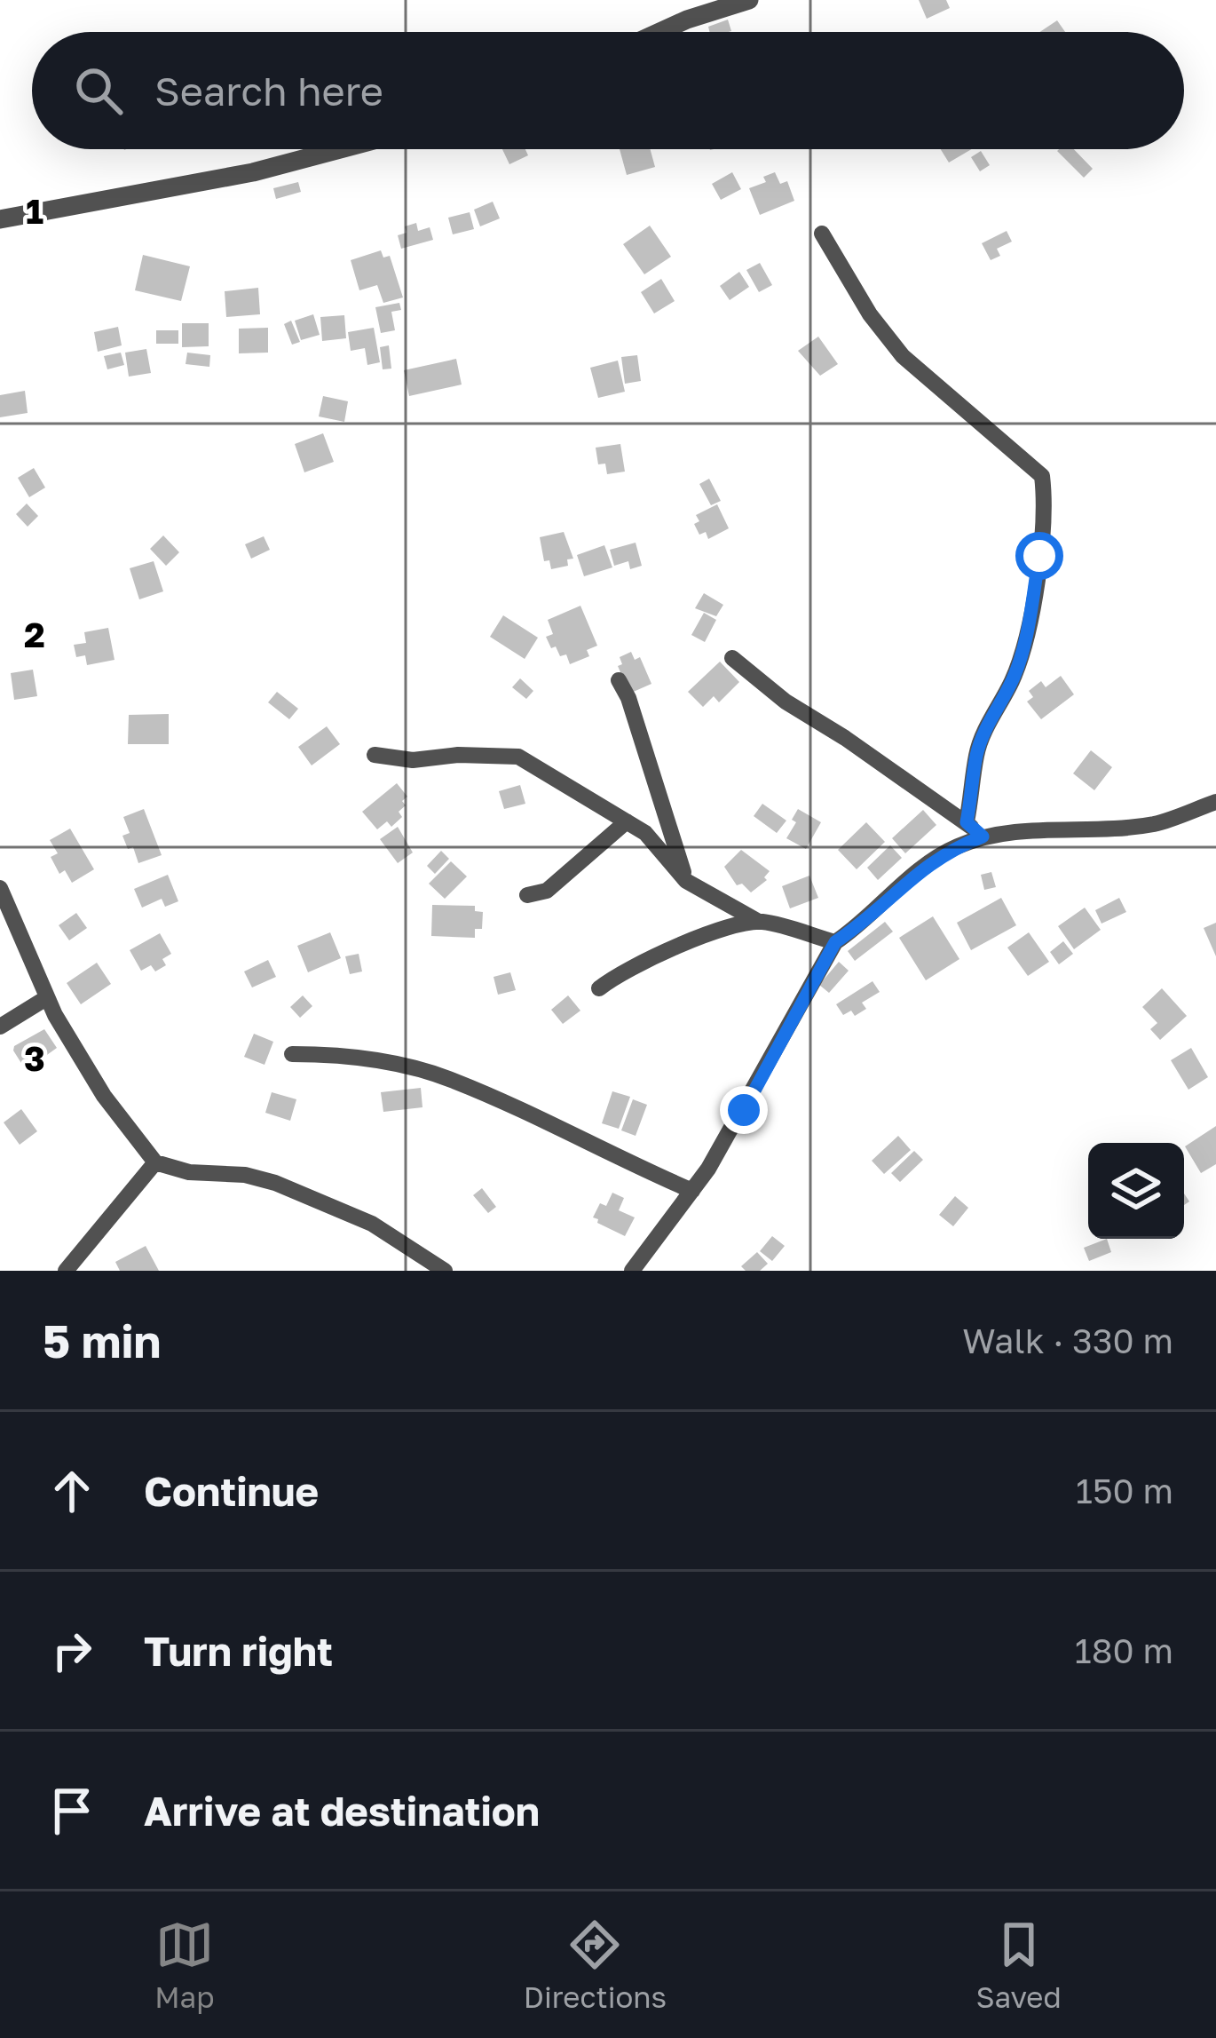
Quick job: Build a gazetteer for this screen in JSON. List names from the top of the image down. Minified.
{"page":{"search":"Search here","heading":["5 min","Walk · 330 m"],"list":[["Continue","150 m"],["Turn right","180 m"],"Arrive at destination"],"nav":["Map","Directions","Saved"]},"grid":{"rows":["1","2","3"]}}
